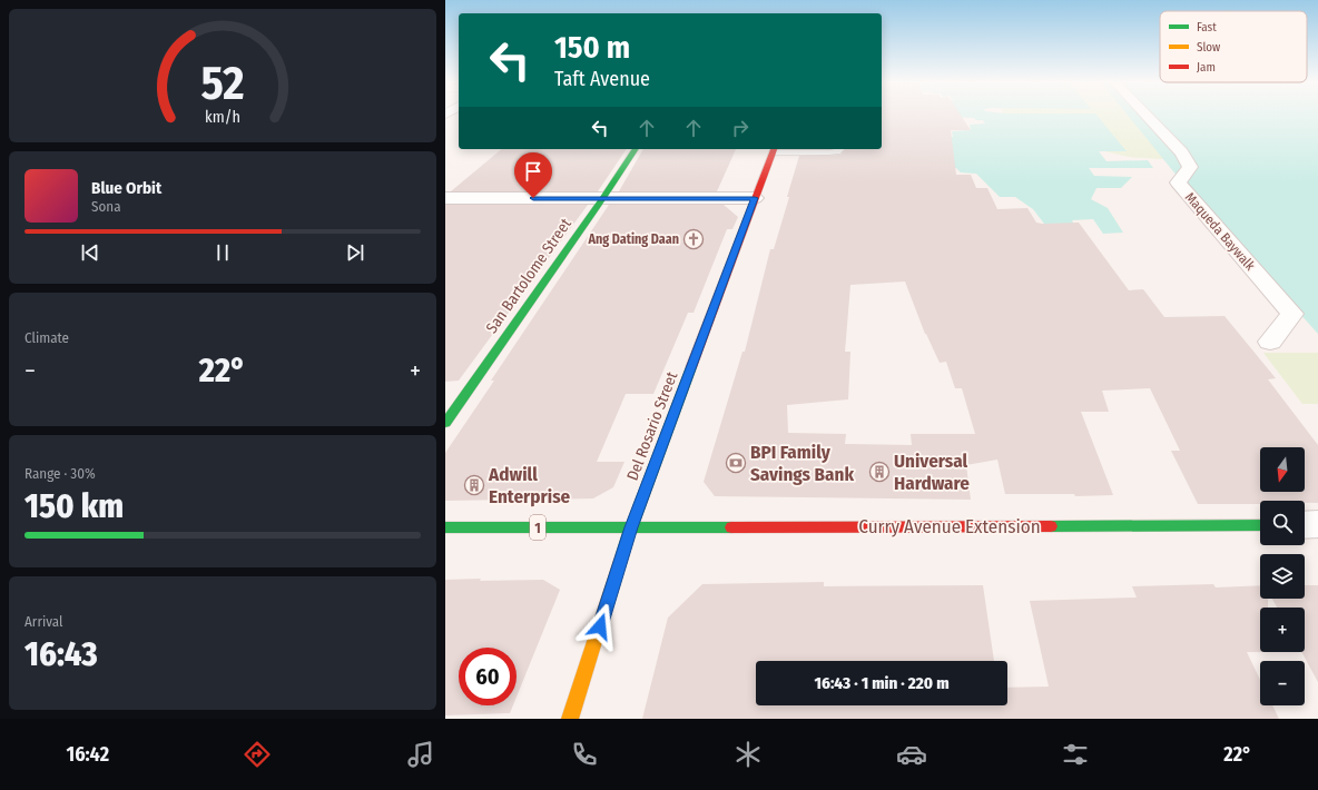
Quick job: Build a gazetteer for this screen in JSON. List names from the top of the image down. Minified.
{"streets":{"street":["Maqueda Baywalk","San Bartolome Street","Del Rosario Street","Curry Avenue Extension","1"]},"crossings":[["Del Rosario Street","Curry Avenue Extension"],["Del Rosario Street","1"],["Curry Avenue Extension","1"]],"places":{"church":["Ang Dating Daan"],"bank":["BPI Family Savings Bank"],"building":["Universal Hardware","Adwill Enterprise"]},"legend":["Fast","Slow","Jam"],"north":"bottom","page":{"turn":["150 m","Taft Avenue"],"song":["Blue Orbit","Sona"],"tile":["Climate",["Range · 30%","150 km"],["Arrival","16:43"]],"heat":["−","22°","+"],"map_buttons":["+","−"],"limit":"60","trip":"16:43 · 1 min · 220 m","tabs":["16:42","22°"],"gauge":["52","km/h"]}}
